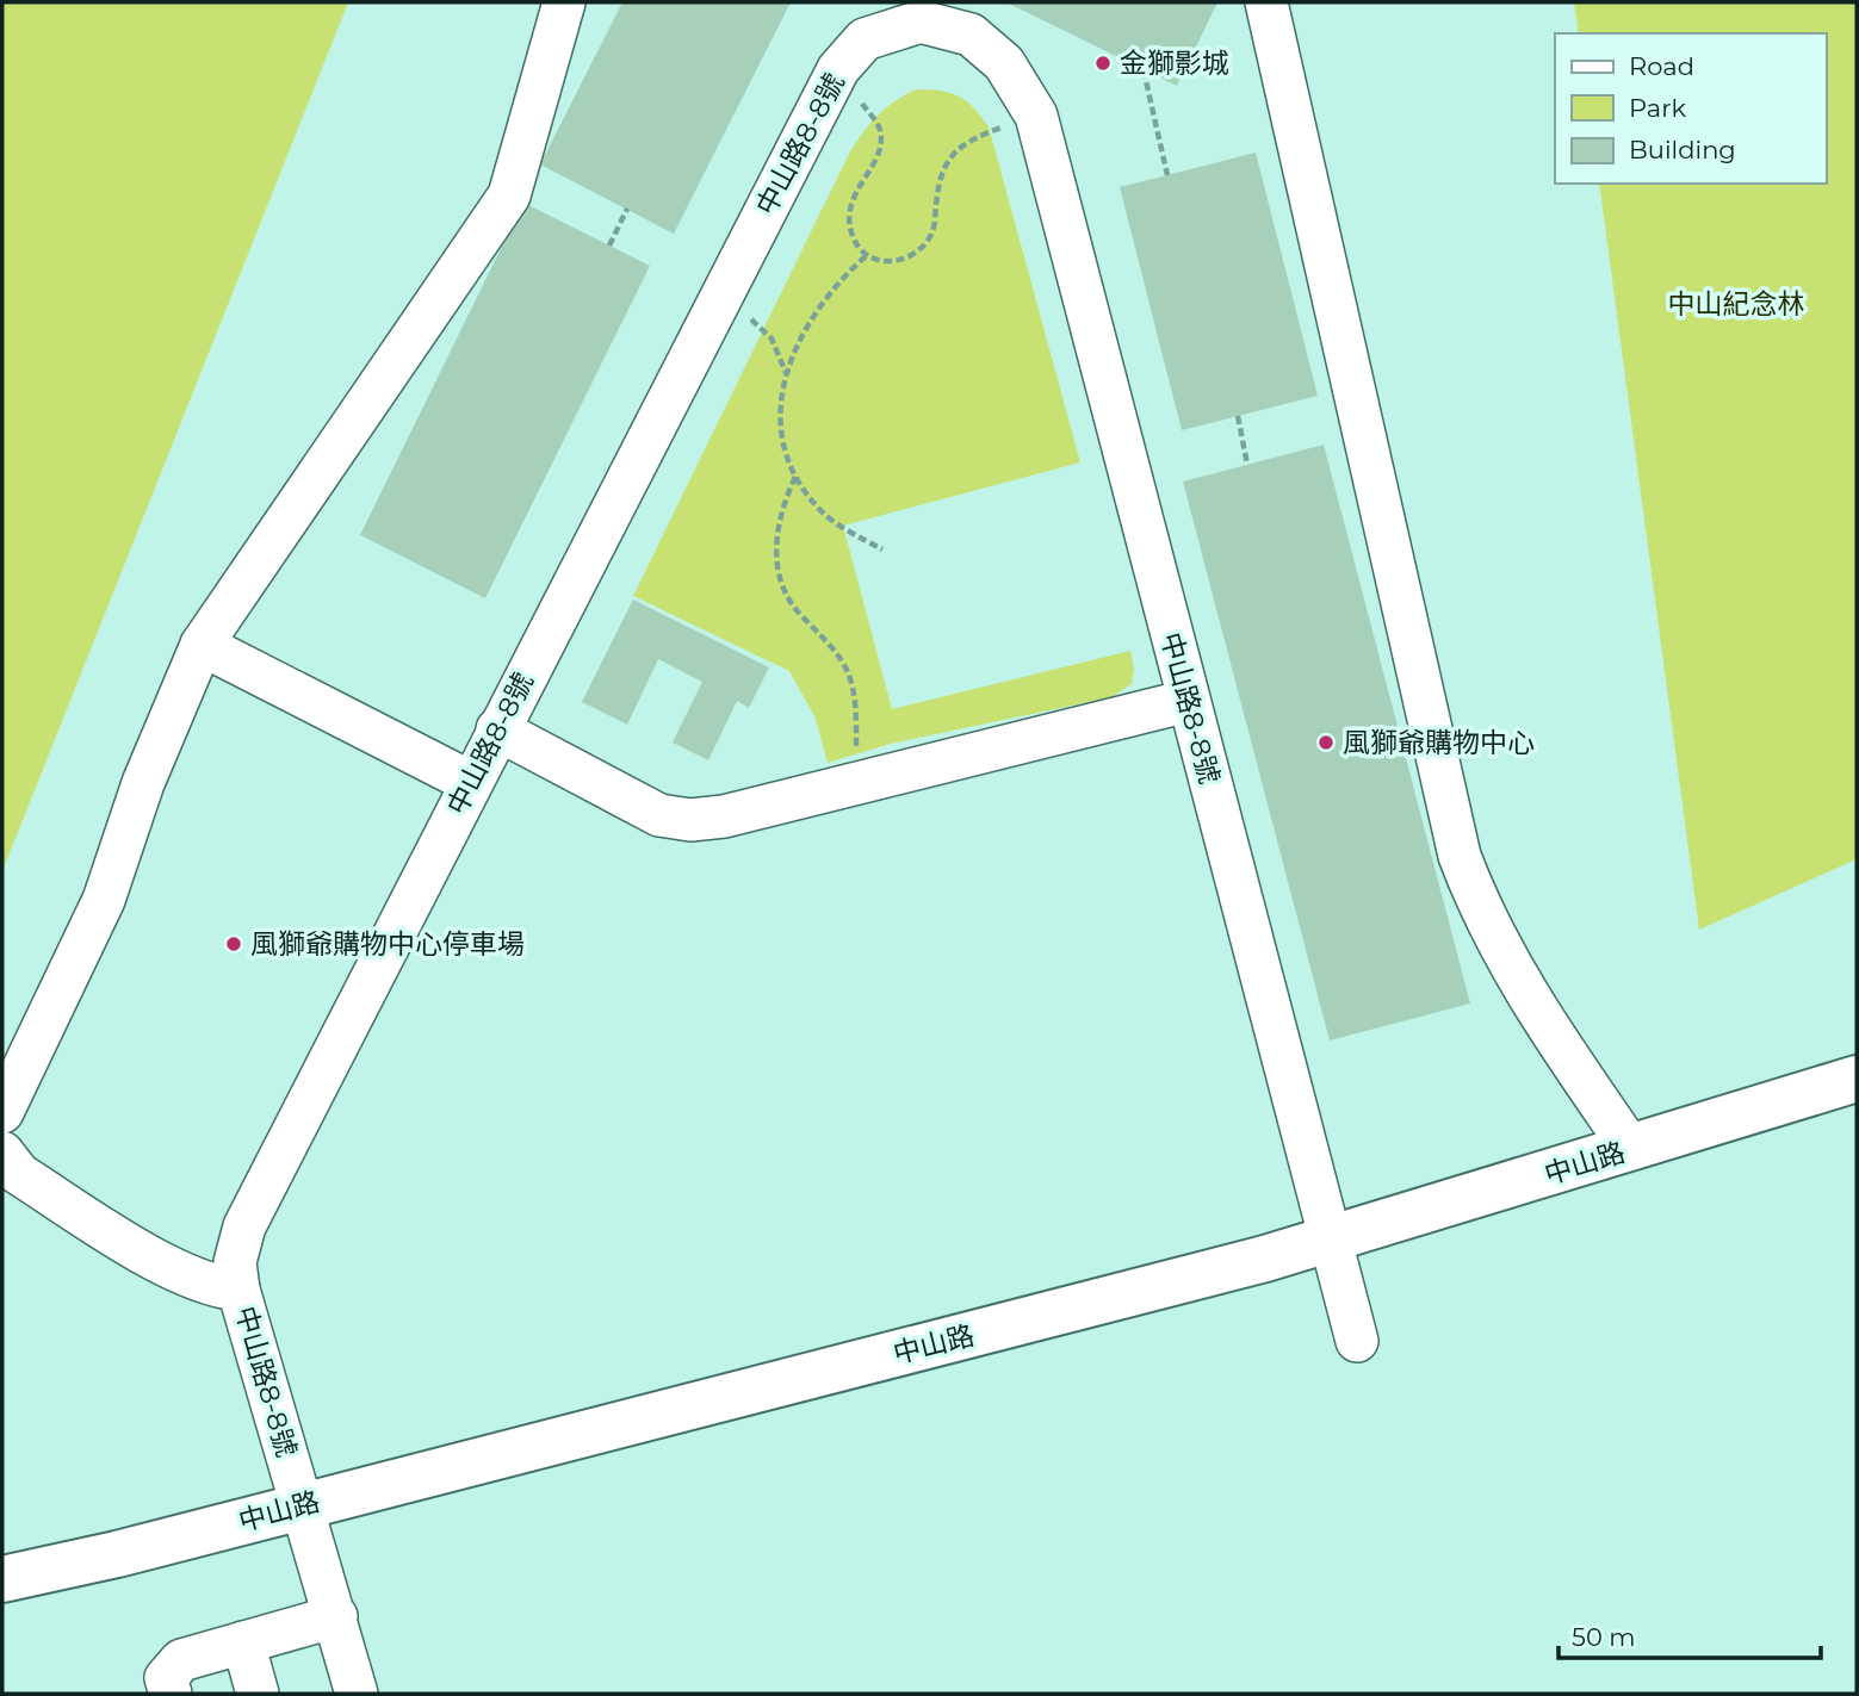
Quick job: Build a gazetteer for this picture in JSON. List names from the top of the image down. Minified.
{"streets":{"main road":["中山路"],"lane":["中山路8-8號"]},"crossings":[["中山路8-8號","中山路"]],"parks":["中山紀念林"],"places":["金獅影城","風獅爺購物中心","風獅爺購物中心停車場"],"legend":["Road","Park","Building"],"scale_bar":"50 m"}
